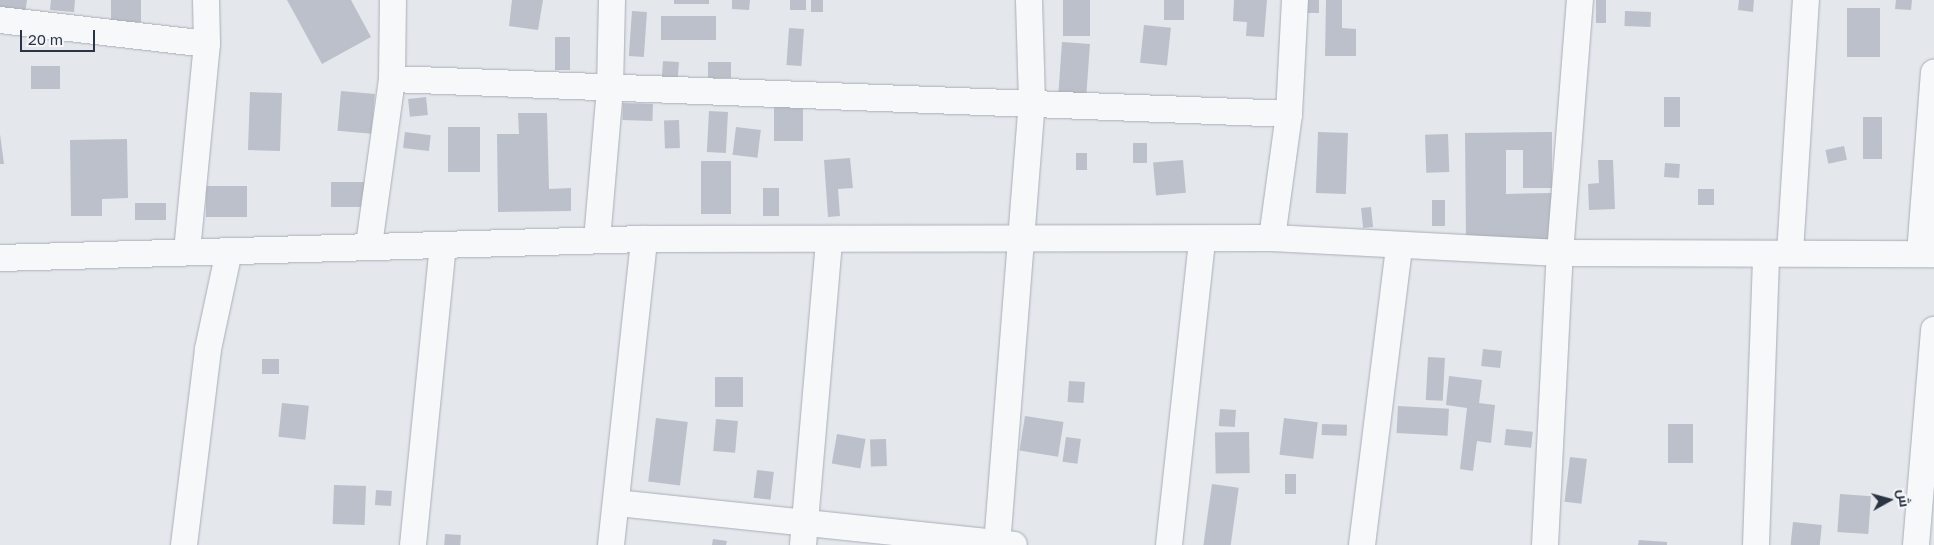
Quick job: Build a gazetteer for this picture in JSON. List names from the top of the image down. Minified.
{"scale_bar":"20 m","north":"right"}
